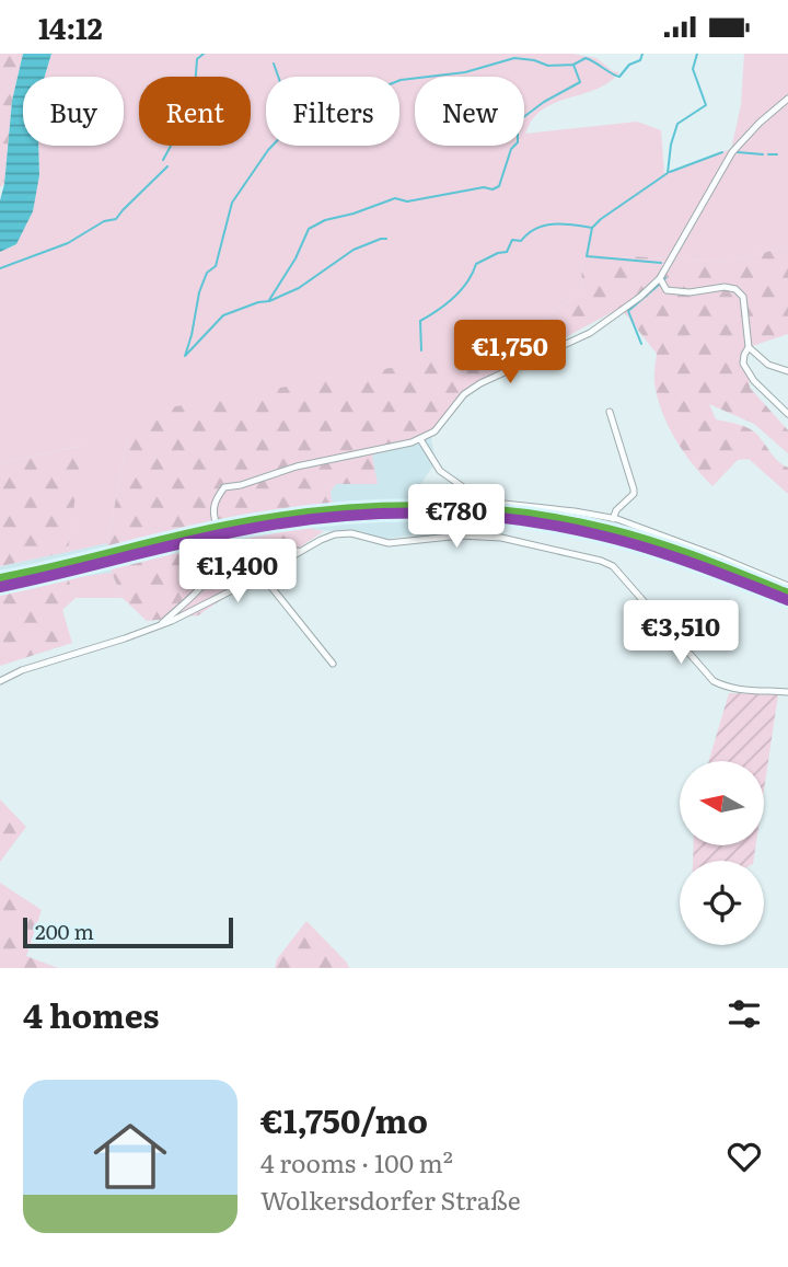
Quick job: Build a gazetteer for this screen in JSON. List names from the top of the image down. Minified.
{"scale_bar":"200 m","north":"left","page":{"status":"14:12","chip":["Buy","Rent","Filters","New"],"price":["€1,750","€780","€1,400","€3,510"],"scale":"200 m","heading":"4 homes","list":[{"name":"€1,750/mo","note":"4 rooms · 100 m² · Wolkersdorfer Straße"}]}}
